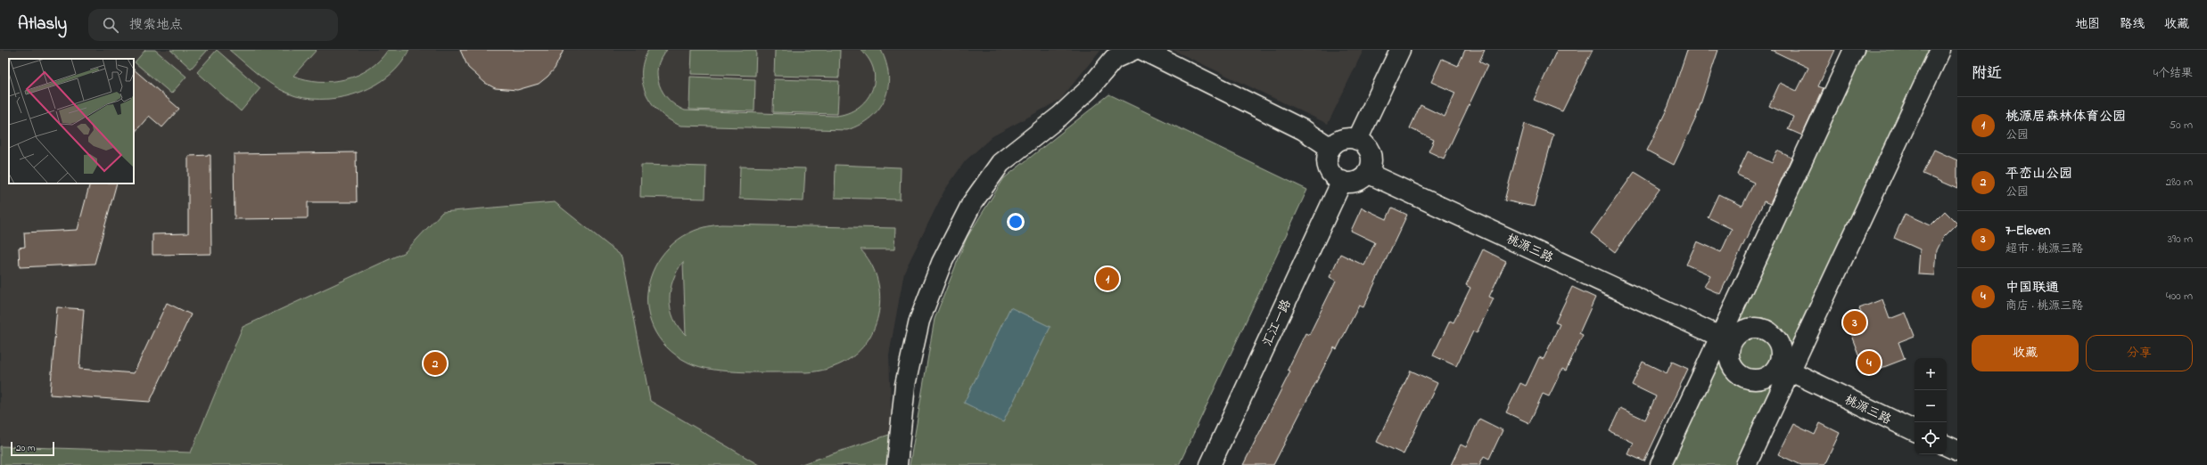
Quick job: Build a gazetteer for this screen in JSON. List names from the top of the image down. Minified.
{"streets":{"street":["桃源三路","汇江一路"]},"crossings":[["桃源三路","汇江一路"]],"scale_bar":"20 m","page":{"header":"Atlasly","search":"搜索地点","nav":["地图","路线","收藏"],"heading":["附近","4个结果"],"list":[{"mark":"1","name":"桃源居森林体育公园","note":"公园","value":"50 m"},{"mark":"2","name":"平峦山公园","note":"公园","value":"280 m"},{"mark":"3","name":"7-Eleven","note":"超市 · 桃源三路","value":"390 m"},{"mark":"4","name":"中国联通","note":"商店 · 桃源三路","value":"400 m"}],"pins":["1","3","4","2"],"buttons":["收藏","分享"],"map_buttons":["+","−"],"scale":"20 m"}}
